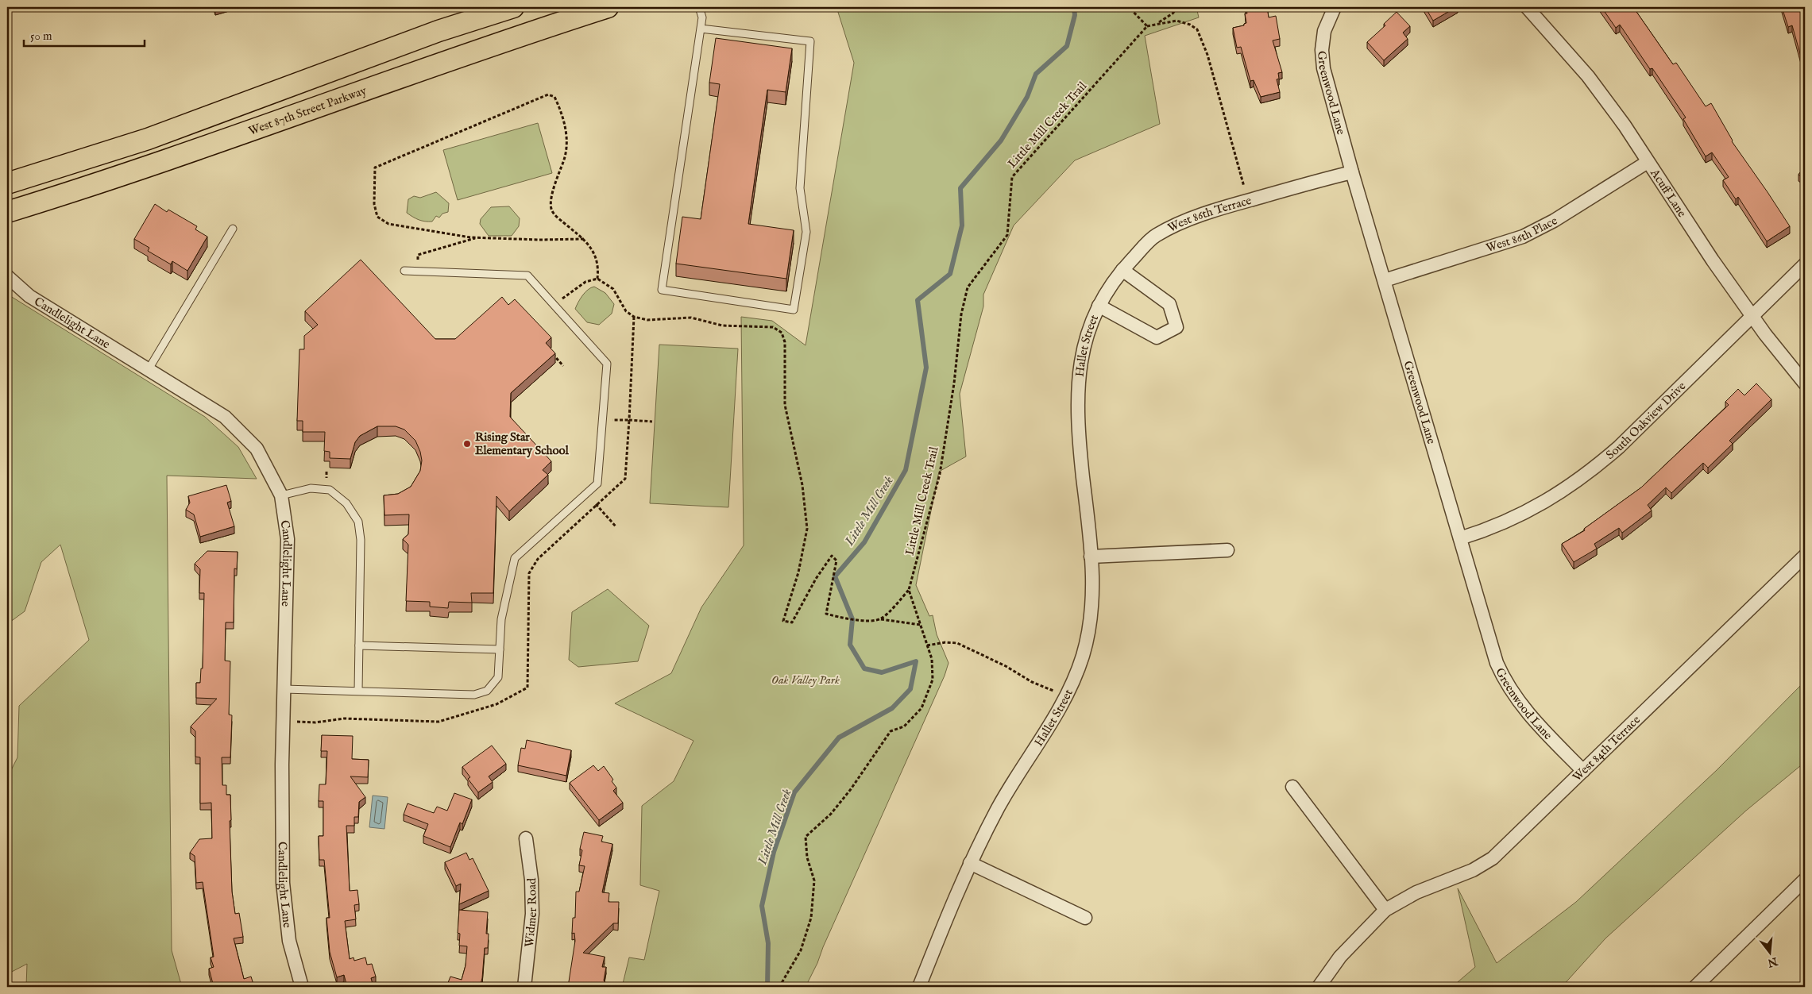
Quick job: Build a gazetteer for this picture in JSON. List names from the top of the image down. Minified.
{"streets":{"main road":["West 87th Street Parkway"],"street":["Greenwood Lane","Acuff Lane","West 86th Terrace","West 86th Place","Candlelight Lane","Hallet Street","South Oakview Drive","West 84th Terrace","Widmer Road"],"path":["Little Mill Creek Trail"]},"crossings":[["Greenwood Lane","West 86th Terrace"],["Greenwood Lane","West 86th Place"],["Greenwood Lane","South Oakview Drive"],["Greenwood Lane","West 84th Terrace"],["Acuff Lane","West 86th Place"],["Acuff Lane","South Oakview Drive"],["West 86th Terrace","Hallet Street"]],"water":["Little Mill Creek"],"parks":["Oak Valley Park"],"places":["Rising Star Elementary School"],"scale_bar":"50 m","north":"bottom"}
